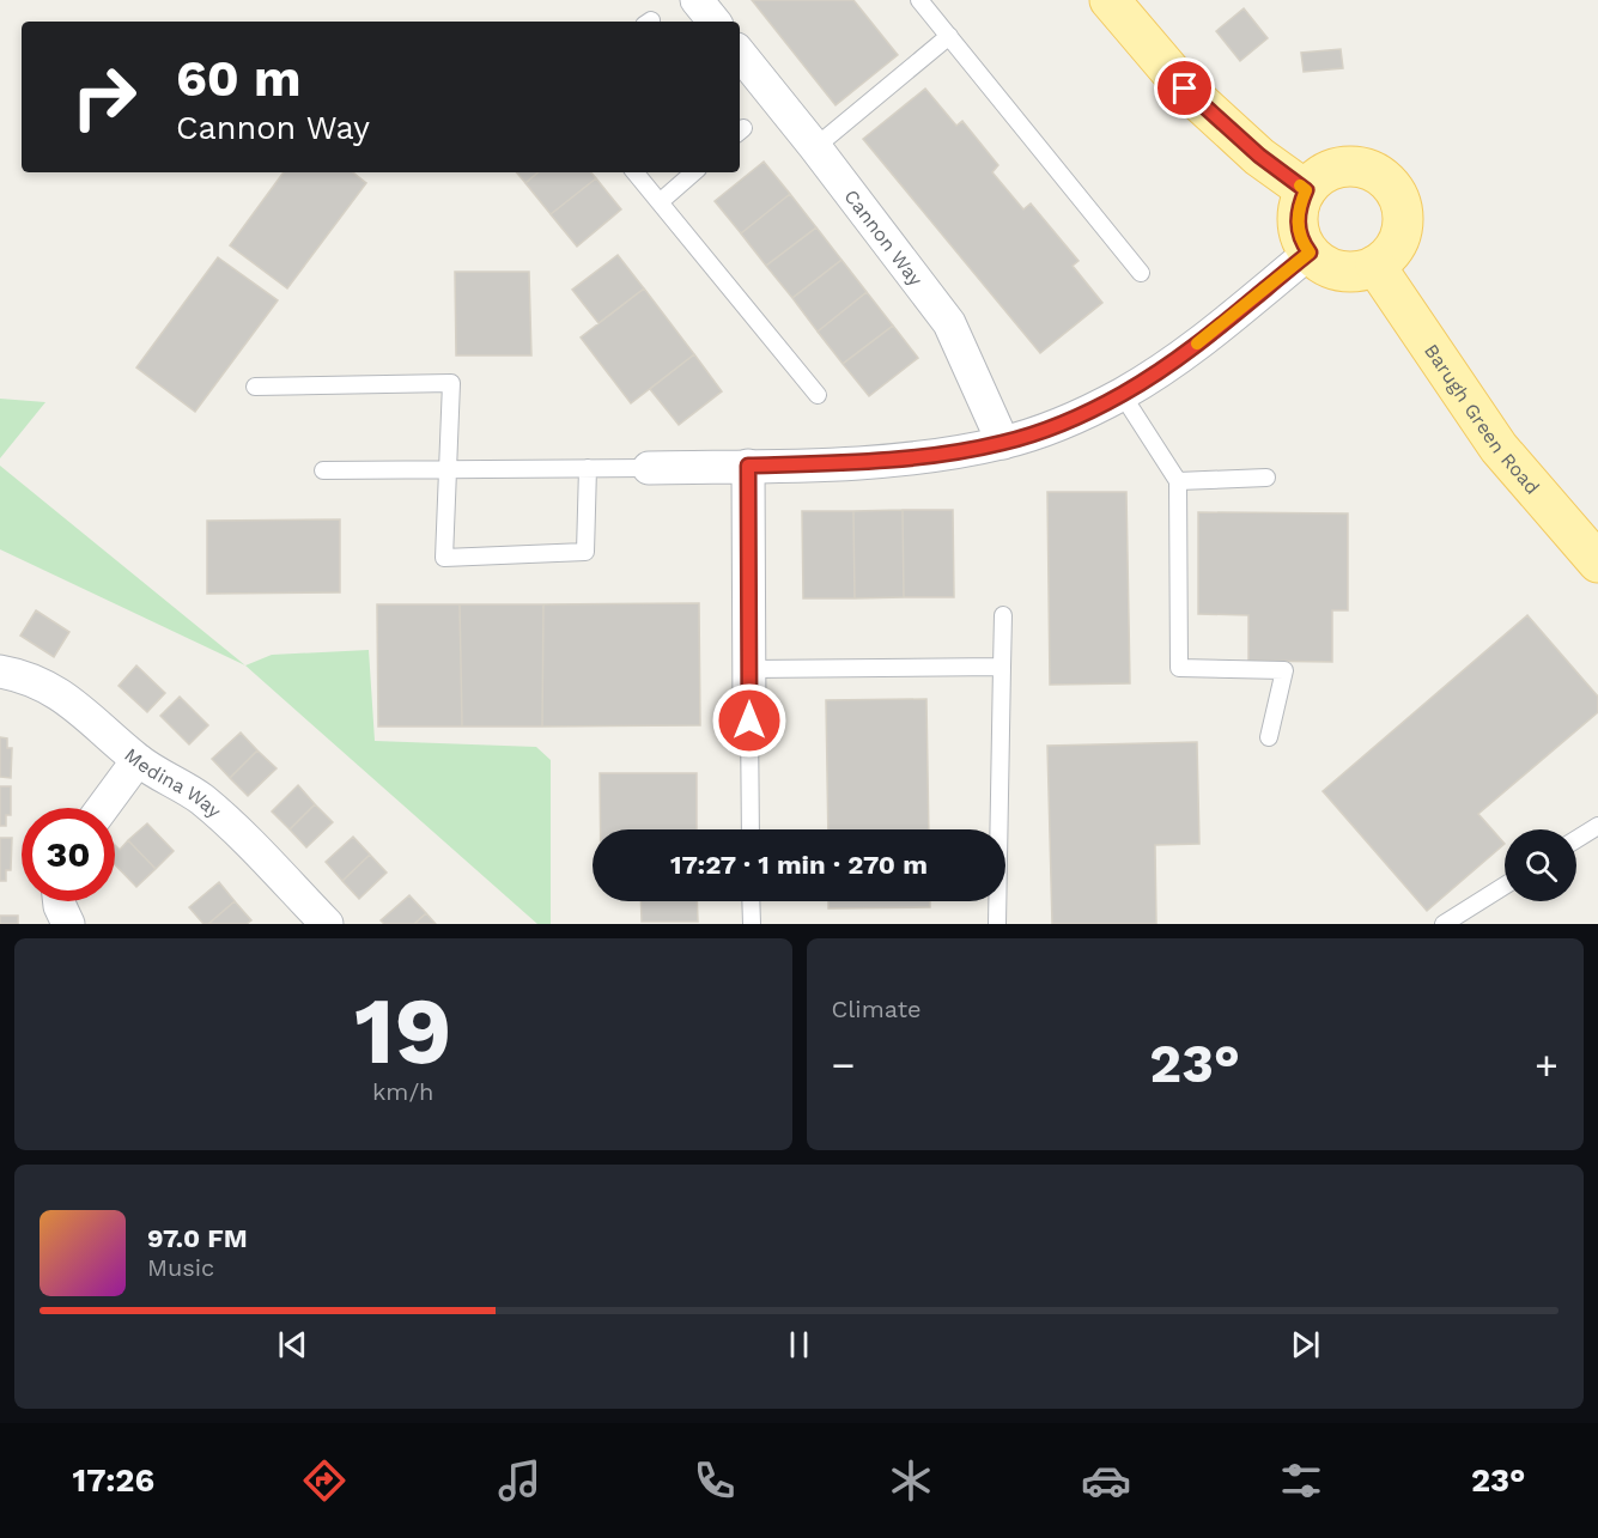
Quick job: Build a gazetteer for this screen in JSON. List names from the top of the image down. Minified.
{"streets":{"main road":["Barugh Green Road"],"street":["Cannon Way","Medina Way"]},"page":{"turn":["60 m","Cannon Way"],"limit":"30","trip":"17:27 · 1 min · 270 m","tile":[["19","km/h"],"Climate"],"heat":["−","23°","+"],"song":["97.0 FM","Music"],"tabs":["17:26","23°"]}}
